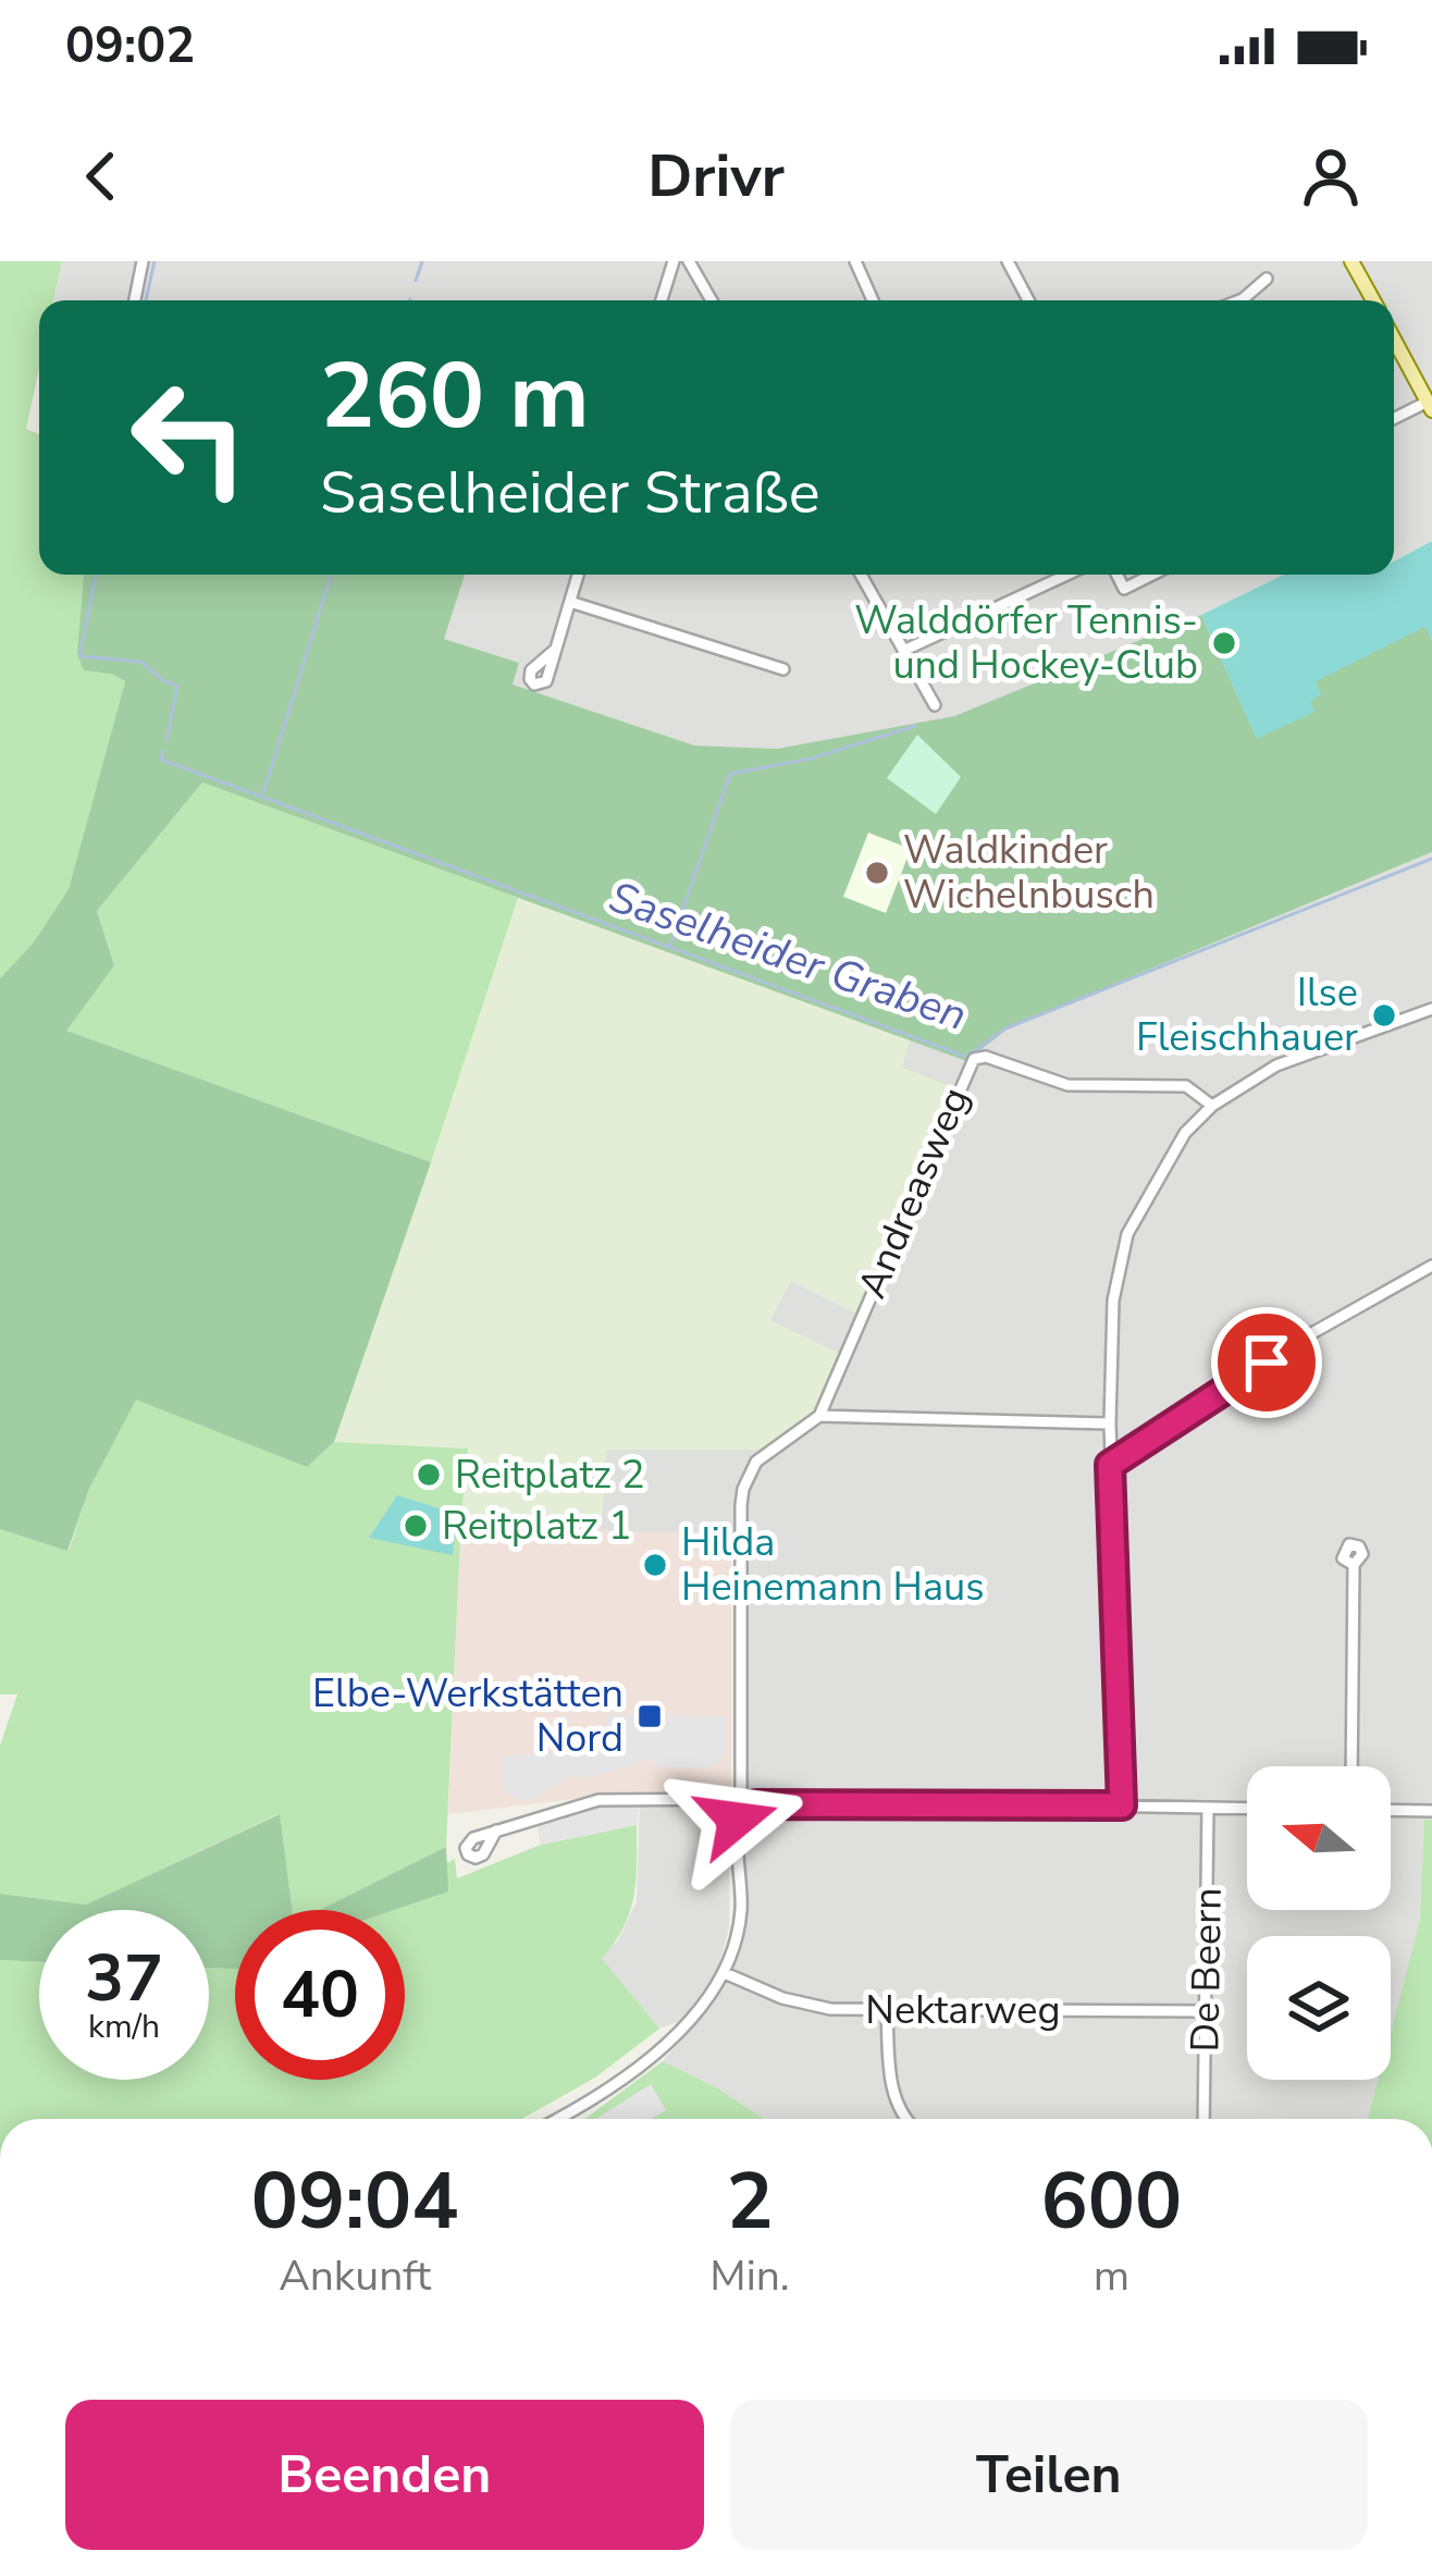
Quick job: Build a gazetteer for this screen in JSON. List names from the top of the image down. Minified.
{"streets":{"street":["Andreasweg","De Beern","Nektarweg"]},"crossings":[["De Beern","Nektarweg"]],"water":["Saselheider Graben"],"places":{"other":["Walddörfer Tennis- und Hockey-Club","Waldkinder Wichelnbusch","Ilse Fleischhauer","Reitplatz 2","Reitplatz 1","Hilda Heinemann Haus"],"transit":["Elbe-Werkstätten Nord"]},"north":"left","page":{"status":"09:02","header":"Drivr","turn":["260 m","Saselheider Straße"],"speed":"37 km/h","limit":"40","eta":["09:04","Ankunft","2","Min.","600","m"],"buttons":["Beenden","Teilen"]}}
